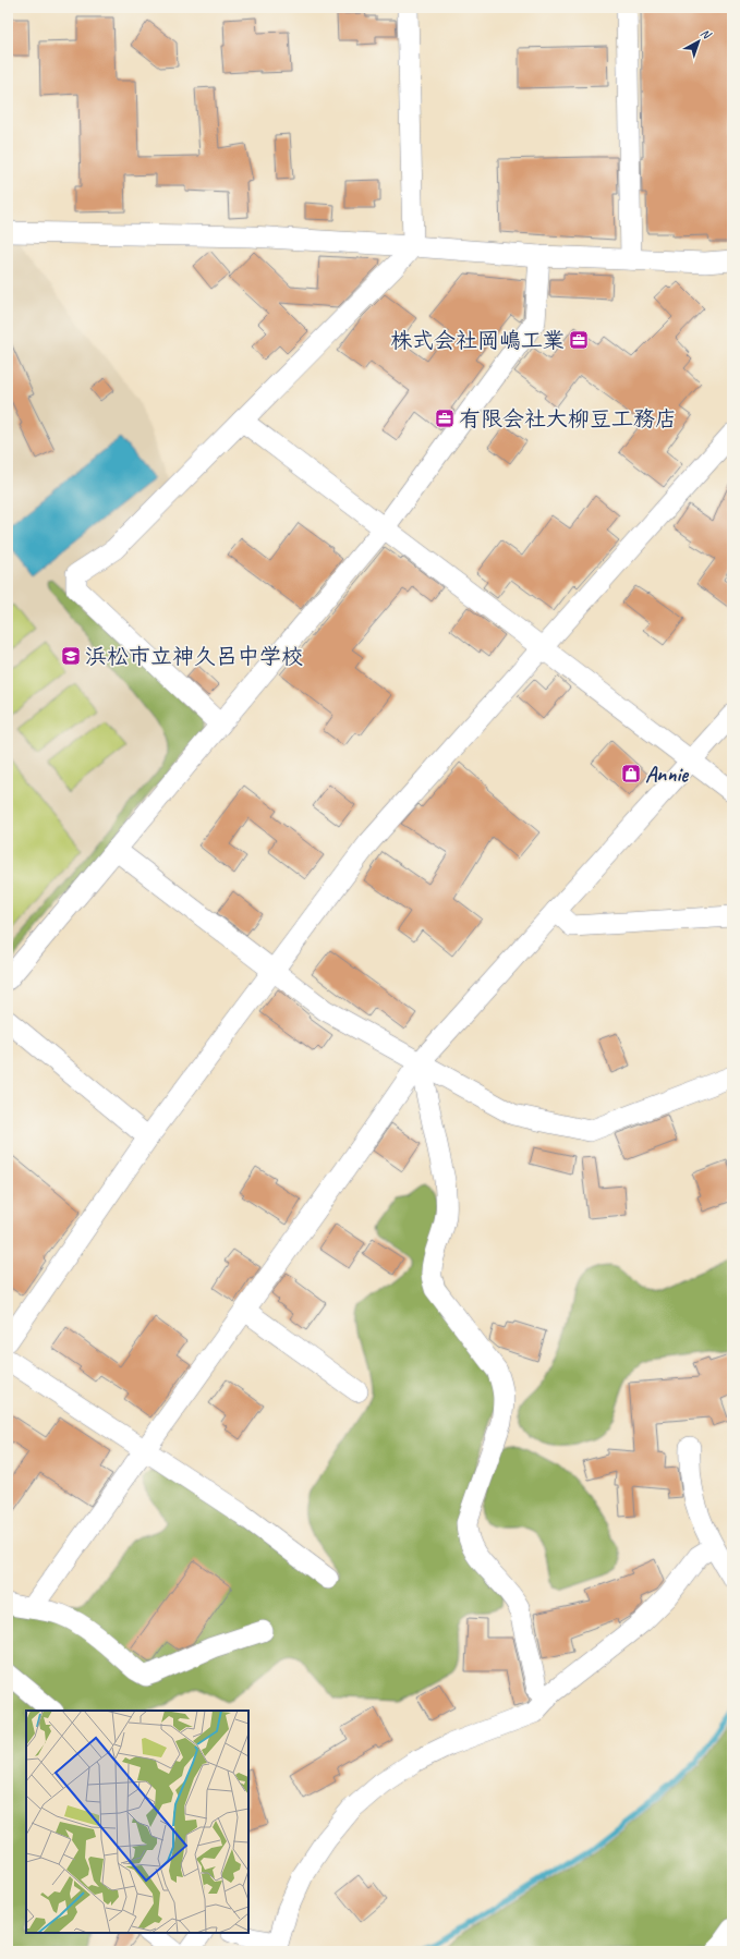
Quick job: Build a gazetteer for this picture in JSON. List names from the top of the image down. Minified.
{"places":{"office":["株式会社岡嶋工業","有限会社大柳豆工務店"],"school or university":["浜松市立神久呂中学校"],"shop":["Annie"]},"north":"top right"}
